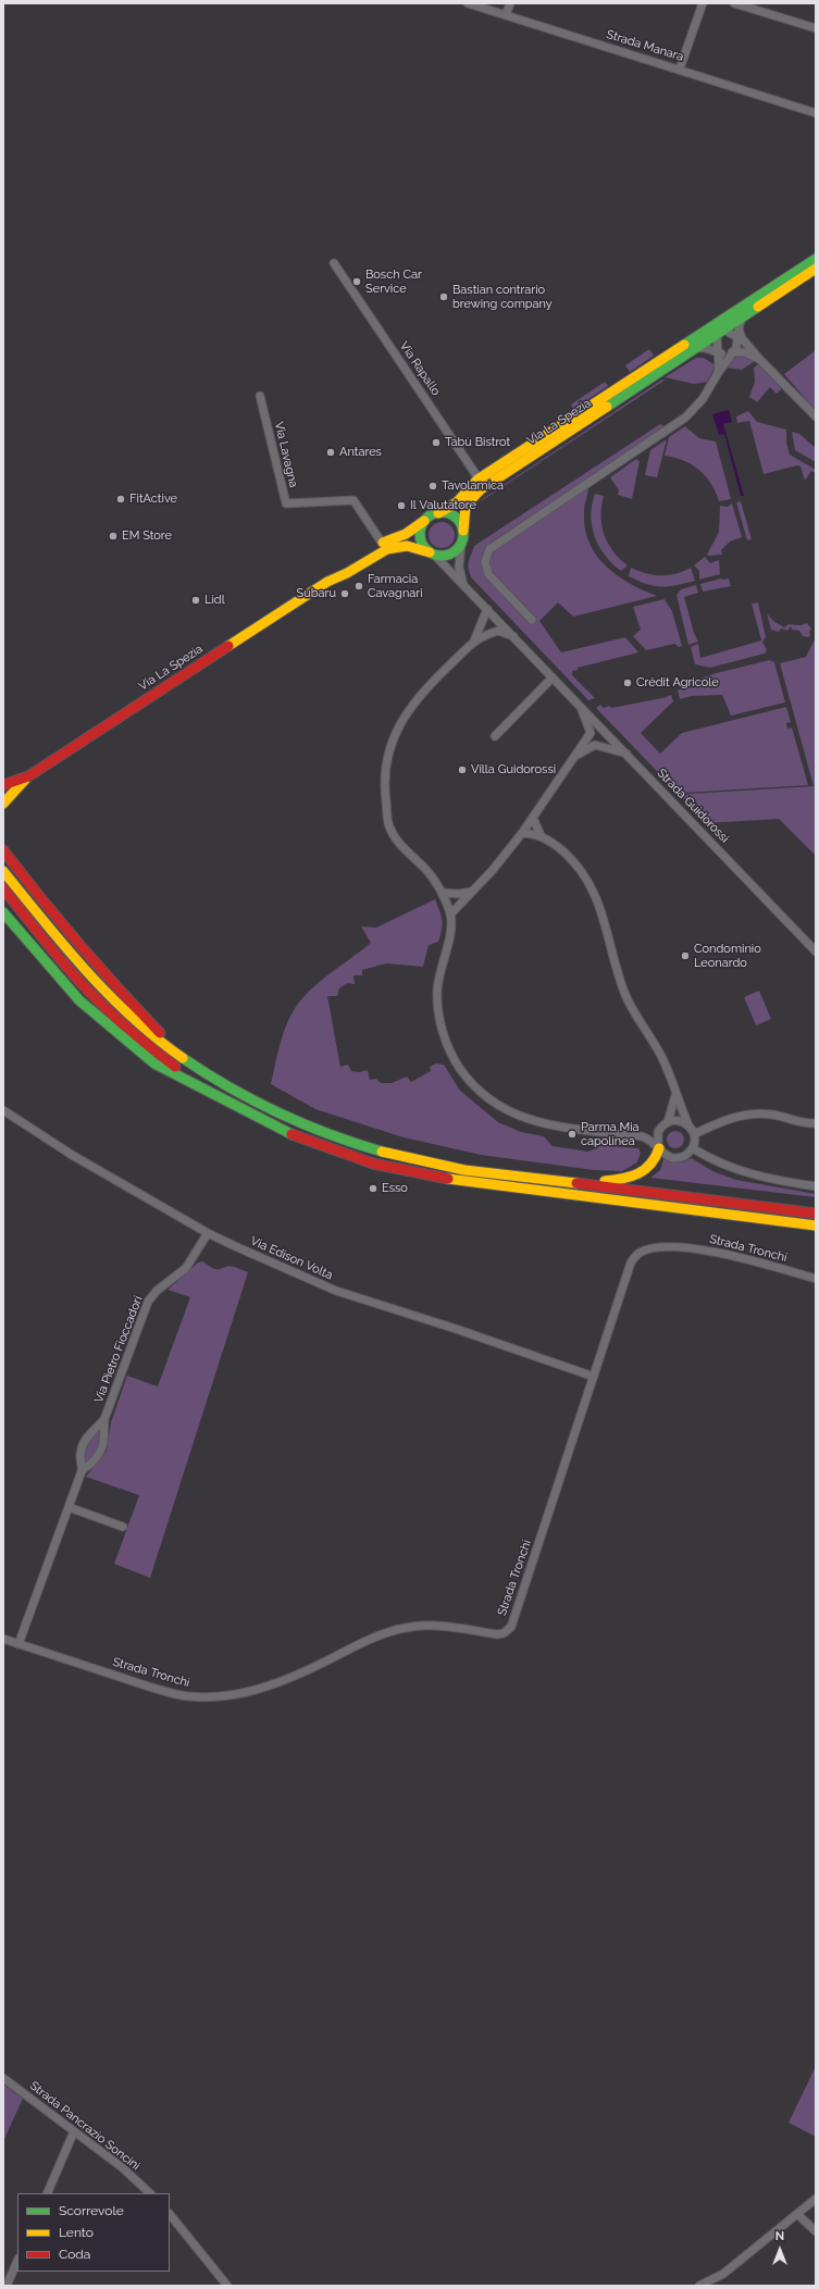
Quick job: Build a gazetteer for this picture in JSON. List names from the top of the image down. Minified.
{"streets":{"main road":["Via La Spezia"],"street":["Strada Manara","Via Rapallo","Via Lavagna","Strada Guidorossi","Strada Tronchi","Via Edison Volta","Via Pietro Fioccadori","Strada Pancrazio Soncini"]},"crossings":[["Via Rapallo","Via La Spezia"],["Via La Spezia","Via Lavagna"],["Via La Spezia","Strada Guidorossi"],["Strada Tronchi","Via Edison Volta"],["Strada Tronchi","Via Pietro Fioccadori"],["Via Edison Volta","Via Pietro Fioccadori"]],"places":["Bosch Car Service","Bastian contrario brewing company","Tabù Bistrot","Antares","Tavolamica","FitActive","Il Valutatore","EM Store","Farmacia Cavagnari","Subaru","Lidl","Crédit Agricole","Villa Guidorossi","Condominio Leonardo","Parma Mia capolinea","Esso"],"legend":["Scorrevole","Lento","Coda"],"north":"top"}
